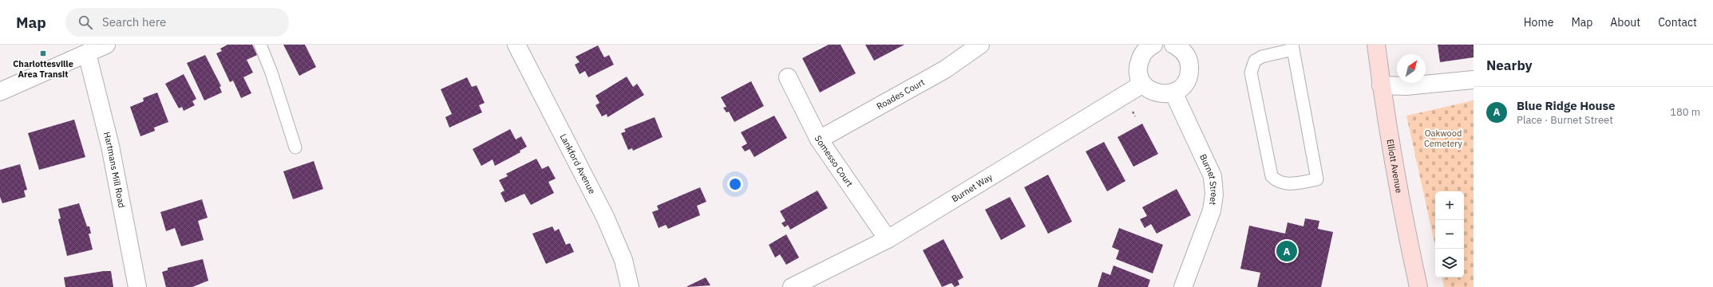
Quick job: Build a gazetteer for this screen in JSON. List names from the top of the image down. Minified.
{"streets":{"street":["Roades Court","Somesso Court","Lankford Avenue","Elliott Avenue","Hartmans Mill Road","Burnet Street","Burnet Way"]},"crossings":[["Roades Court","Somesso Court"],["Somesso Court","Burnet Way"]],"parks":["Oakwood Cemetery"],"places":{"transit":["Charlottesville Area Transit"]},"north":"top right","page":{"header":"Map","search":"Search here","nav":["Home","Map","About","Contact"],"heading":"Nearby","list":[{"mark":"A","name":"Blue Ridge House","note":"Place · Burnet Street","value":"180 m"}],"map_buttons":["+","−"],"pins":"A"}}
